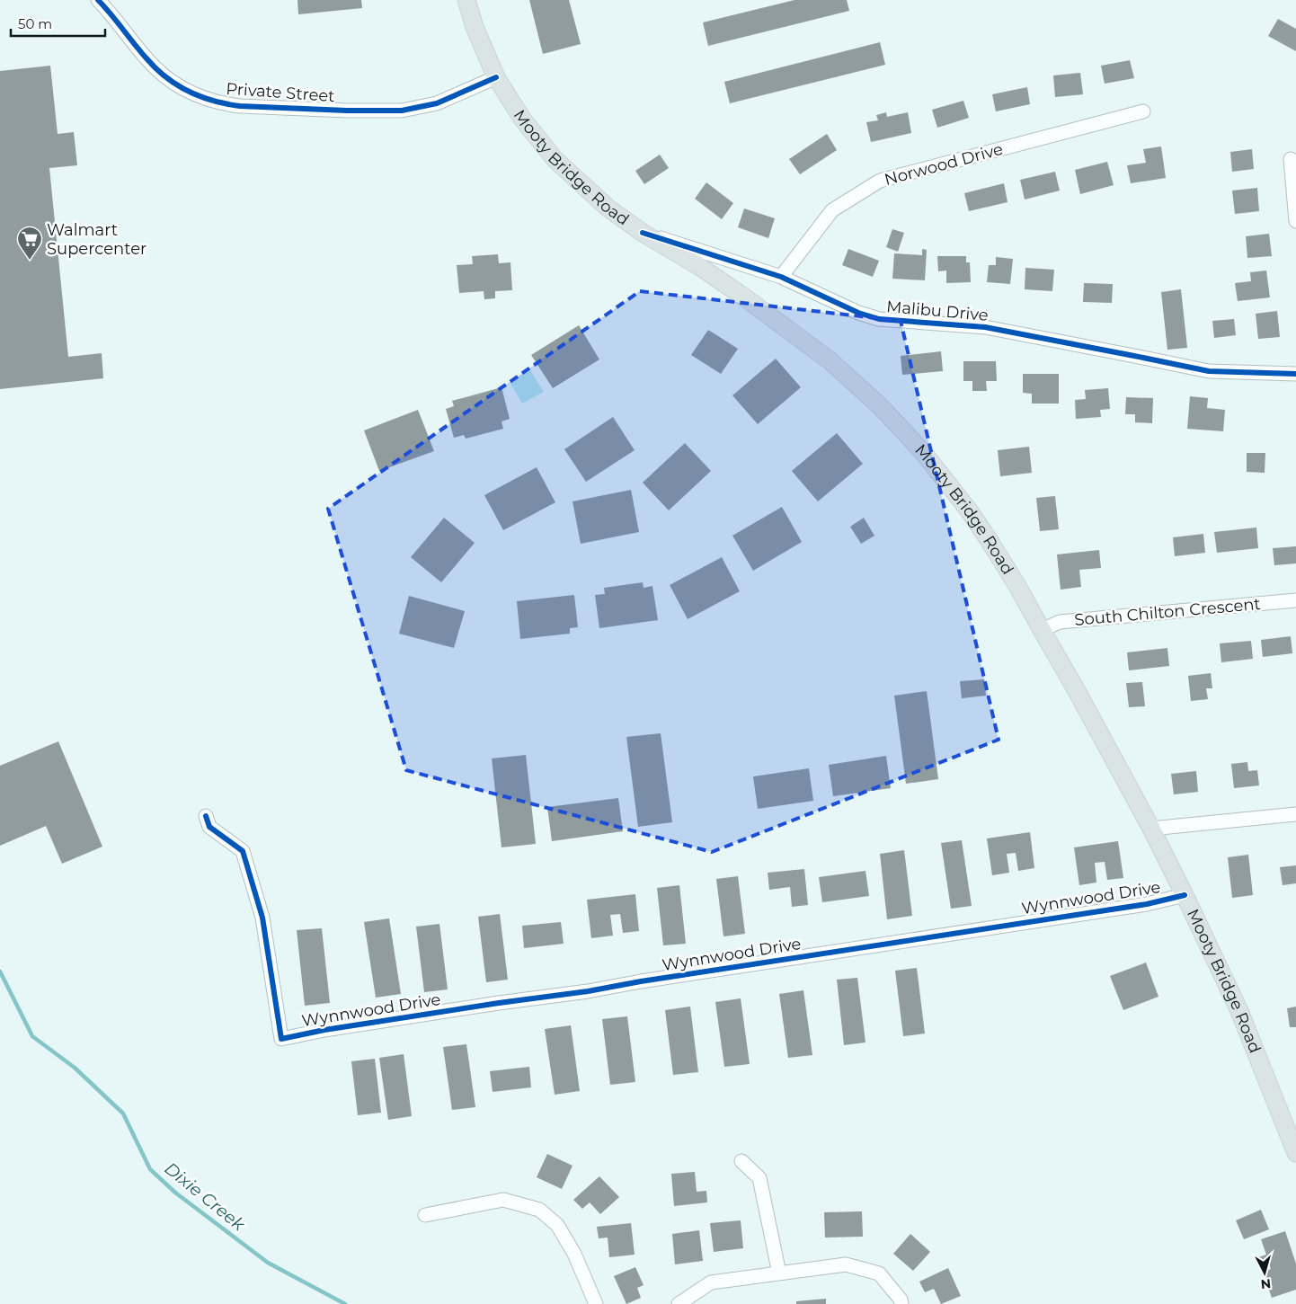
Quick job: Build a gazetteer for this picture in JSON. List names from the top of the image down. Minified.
{"streets":{"main road":["Mooty Bridge Road"],"street":["Private Street","Norwood Drive","Malibu Drive","South Chilton Crescent","Wynnwood Drive"]},"crossings":[["Private Street","Mooty Bridge Road"],["Norwood Drive","Malibu Drive"],["Mooty Bridge Road","Malibu Drive"],["Mooty Bridge Road","South Chilton Crescent"],["Mooty Bridge Road","Wynnwood Drive"]],"water":["Dixie Creek"],"places":{"supermarket":["Walmart Supercenter"]},"scale_bar":"50 m","north":"bottom"}
